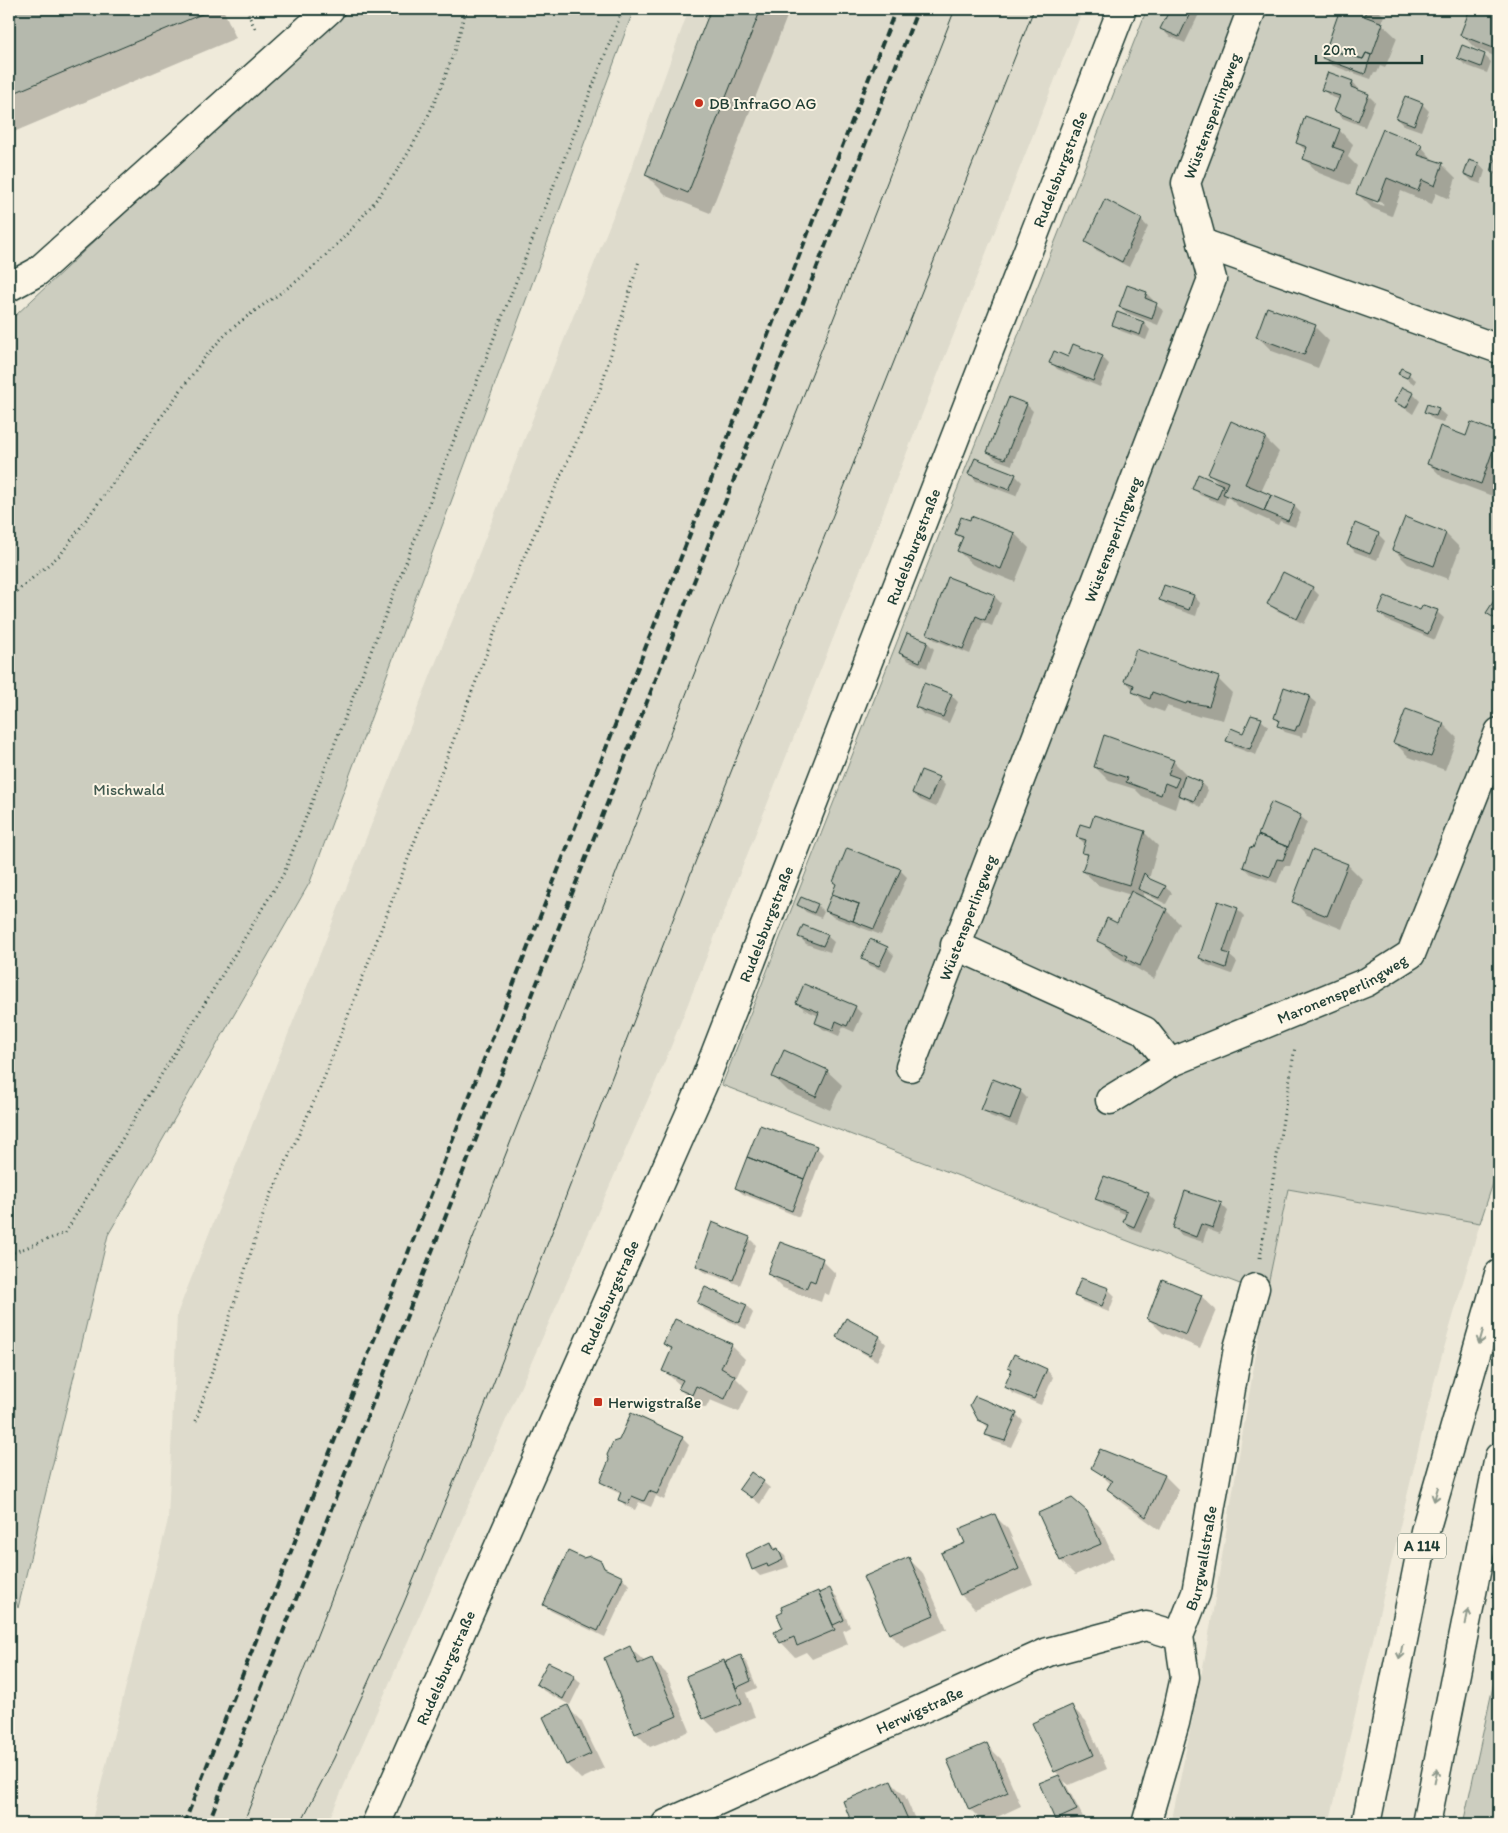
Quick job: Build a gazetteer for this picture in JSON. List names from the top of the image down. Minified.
{"streets":{"main road":["Wüstensperlingweg","Rudelsburgstraße","Maronensperlingweg","A 114","Burgwallstraße","Herwigstraße"]},"crossings":[["Burgwallstraße","Herwigstraße"]],"parks":["Mischwald"],"places":{"other":["DB InfraGO AG"],"transit":["Herwigstraße"]},"scale_bar":"20 m"}
